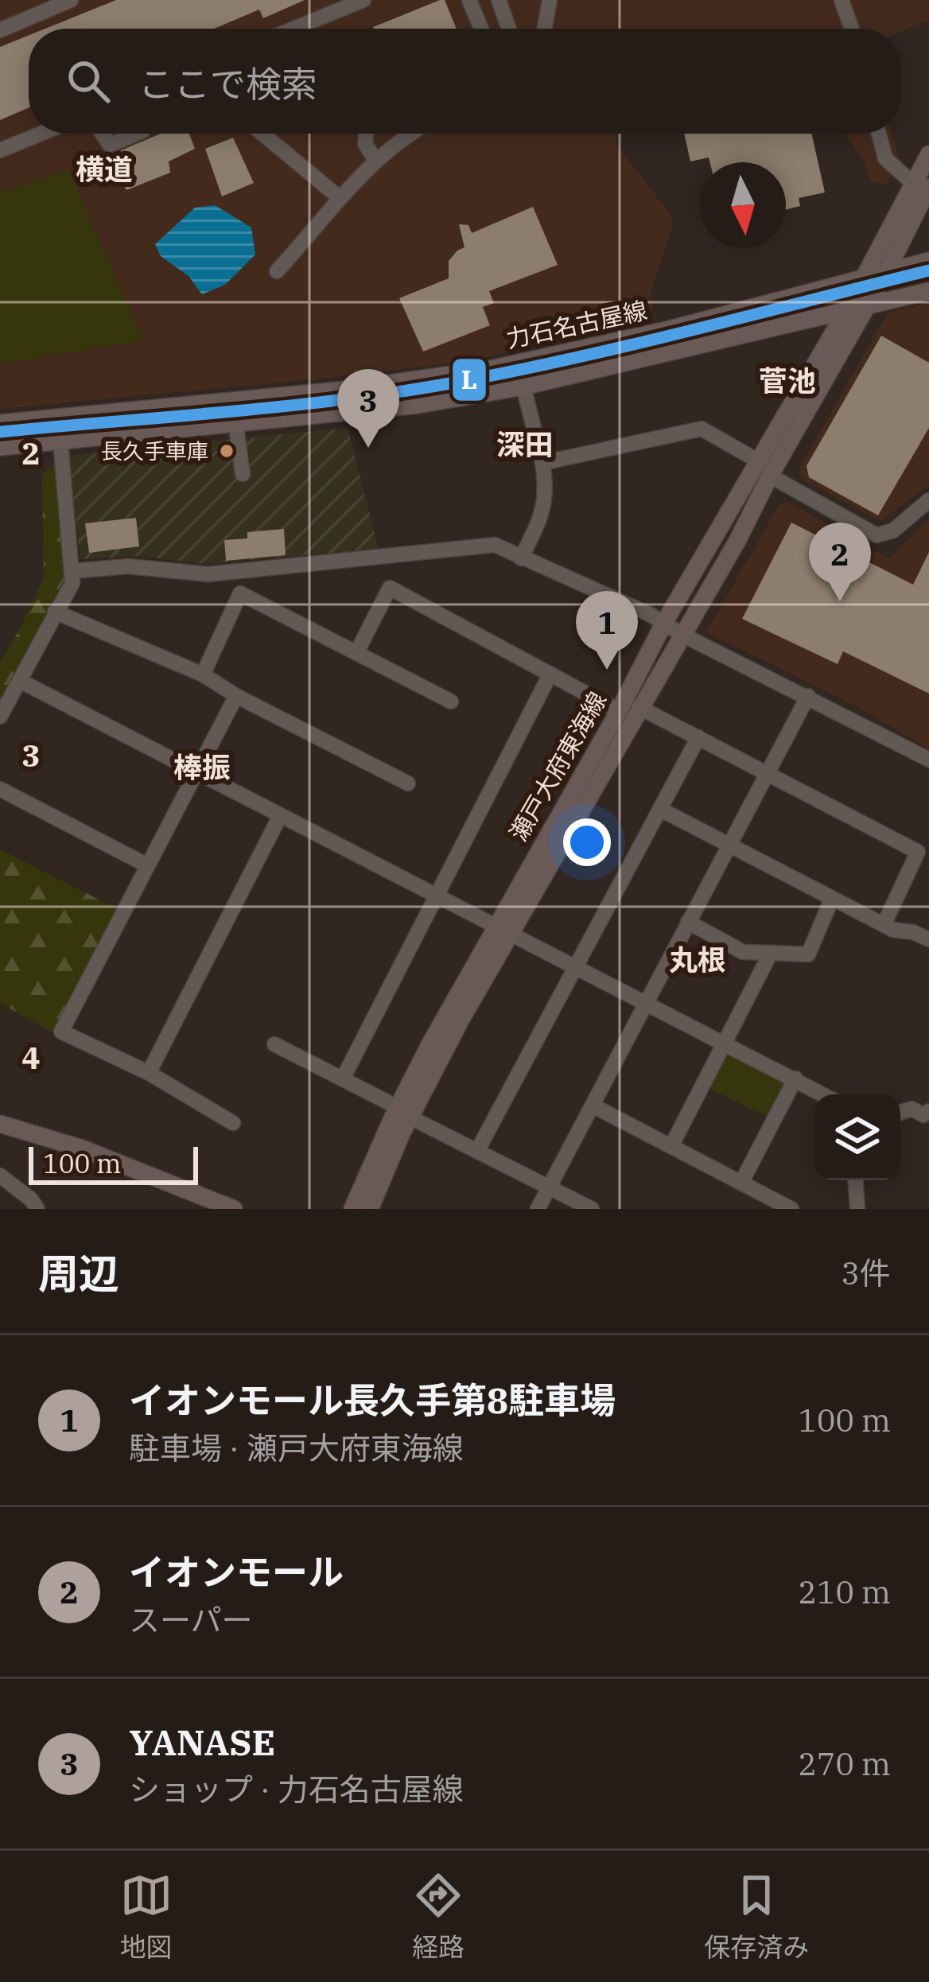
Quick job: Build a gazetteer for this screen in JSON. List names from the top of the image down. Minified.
{"streets":{"main road":["力石名古屋線","瀬戸大府東海線"]},"crossings":[["力石名古屋線","瀬戸大府東海線"]],"districts":["横道","菅池","深田","棒振","丸根"],"places":["長久手車庫"],"lines":["transit line L"],"scale_bar":"100 m","north":"bottom","page":{"search":"ここで検索","pins":["3","2","1"],"scale":"100 m","heading":["周辺","3件"],"list":[{"mark":"1","name":"イオンモール長久手第8駐車場","note":"駐車場 · 瀬戸大府東海線","value":"100 m"},{"mark":"2","name":"イオンモール","note":"スーパー","value":"210 m"},{"mark":"3","name":"YANASE","note":"ショップ · 力石名古屋線","value":"270 m"}],"nav":["地図","経路","保存済み"]},"grid":{"rows":["2","3","4"]}}
